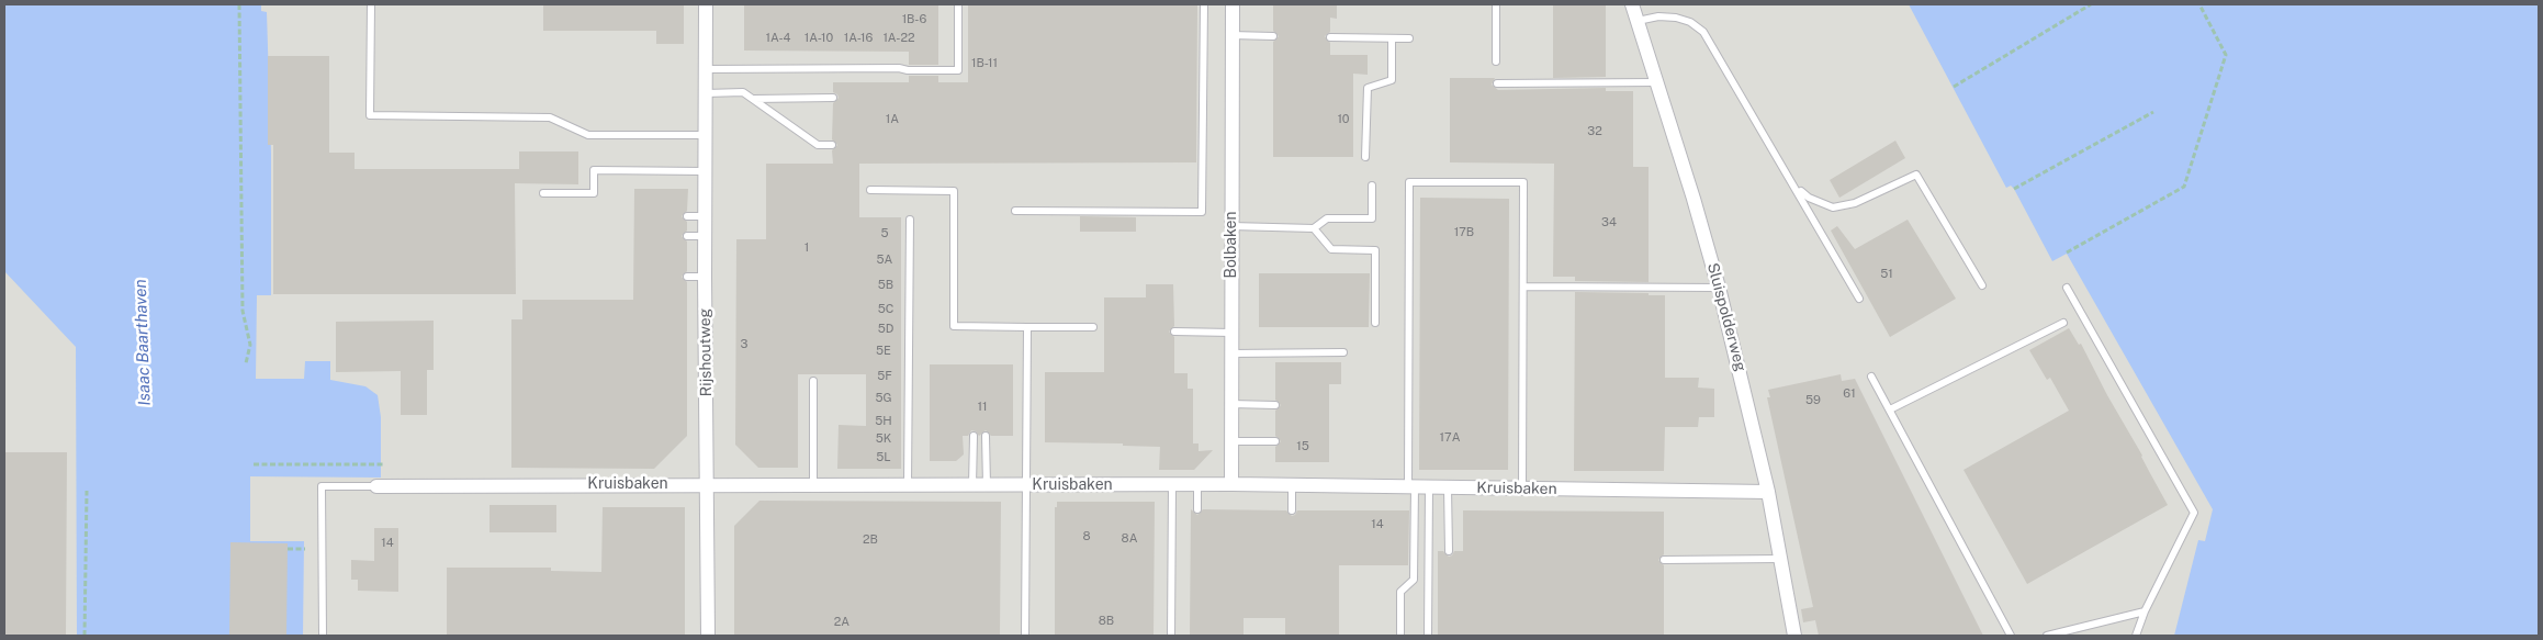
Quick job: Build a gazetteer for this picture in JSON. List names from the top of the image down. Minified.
{"streets":{"street":["Bolbaken","Sluispolderweg","Rijshoutweg","Kruisbaken"]},"crossings":[["Bolbaken","Kruisbaken"],["Sluispolderweg","Kruisbaken"],["Rijshoutweg","Kruisbaken"]],"water":["Isaac Baarthaven"],"house_numbers":["1B-6","1A-4","1A-10","1A-16","1A-22","1B-11","1A","10","32","34","17B","5","1","5A","51","5B","5C","5D","3","5E","5F","61","5G","59","11","5H","17A","5K","15","5L","14","8","8A","2B","14","8B","2A"]}
